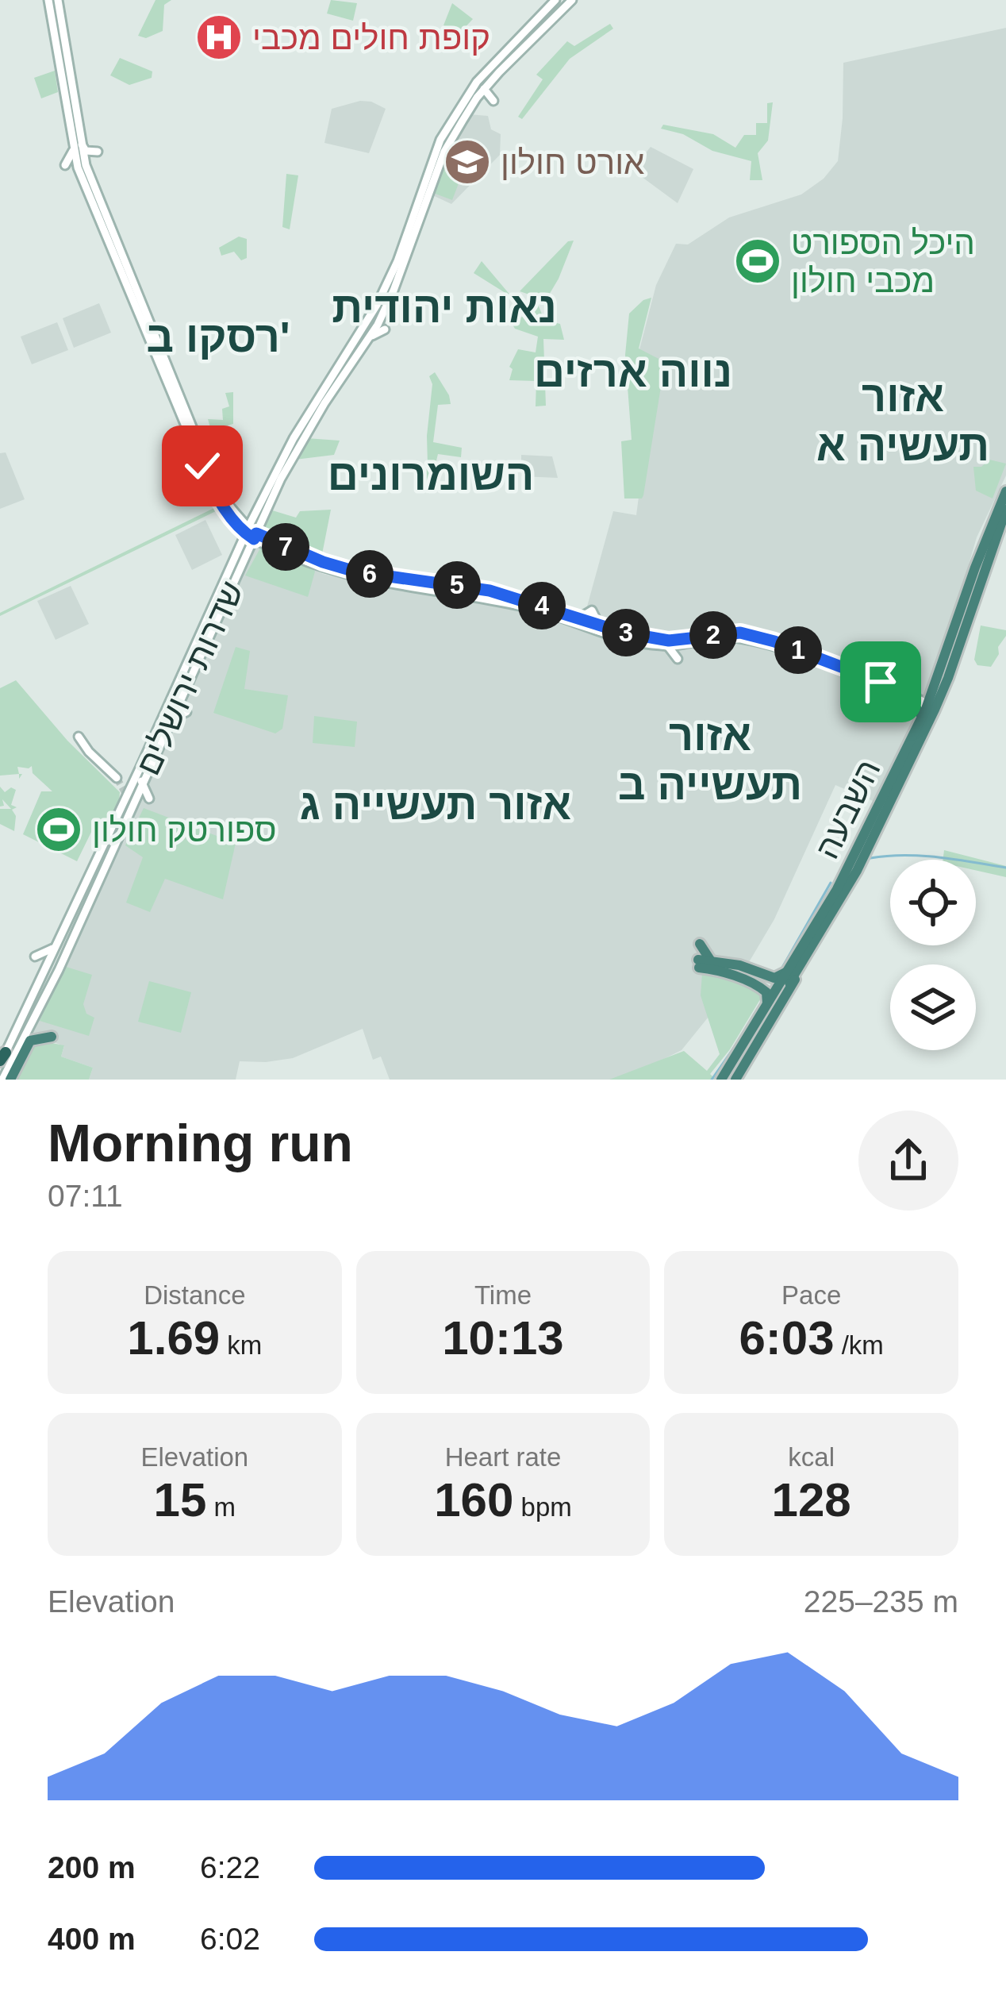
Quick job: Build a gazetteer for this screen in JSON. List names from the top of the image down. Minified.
{"streets":{"highway":["השבעה"],"main road":["שדרות ירושלים"]},"districts":["נאות יהודית","רסקו ב'","נווה ארזים","אזור תעשיה א","השומרונים","אזור תעשייה ב","אזור תעשייה ג"],"places":{"hospital":["קופת חולים מכבי"],"school or university":["אורט חולון"],"sports":["היכל הספורט מכבי חולון","ספורטק חולון"]},"page":{"pins":["7","6","5","4","3","2","1"],"heading":["Morning run","07:11"],"stats":[["Distance","1.69 km"],["Time","10:13"],["Pace","6:03 /km"],["Elevation","15 m"],["Heart rate","160 bpm"],["kcal","128"]],"chart":["Elevation","225–235 m"],"list":[{"name":"200 m","note":"6:22"},{"name":"400 m","note":"6:02"}]}}
